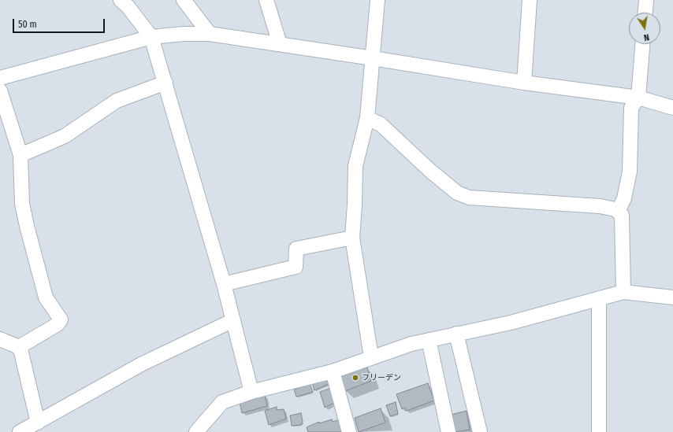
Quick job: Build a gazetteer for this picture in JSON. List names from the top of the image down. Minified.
{"places":["フリーデン"],"scale_bar":"50 m","north":"bottom"}
